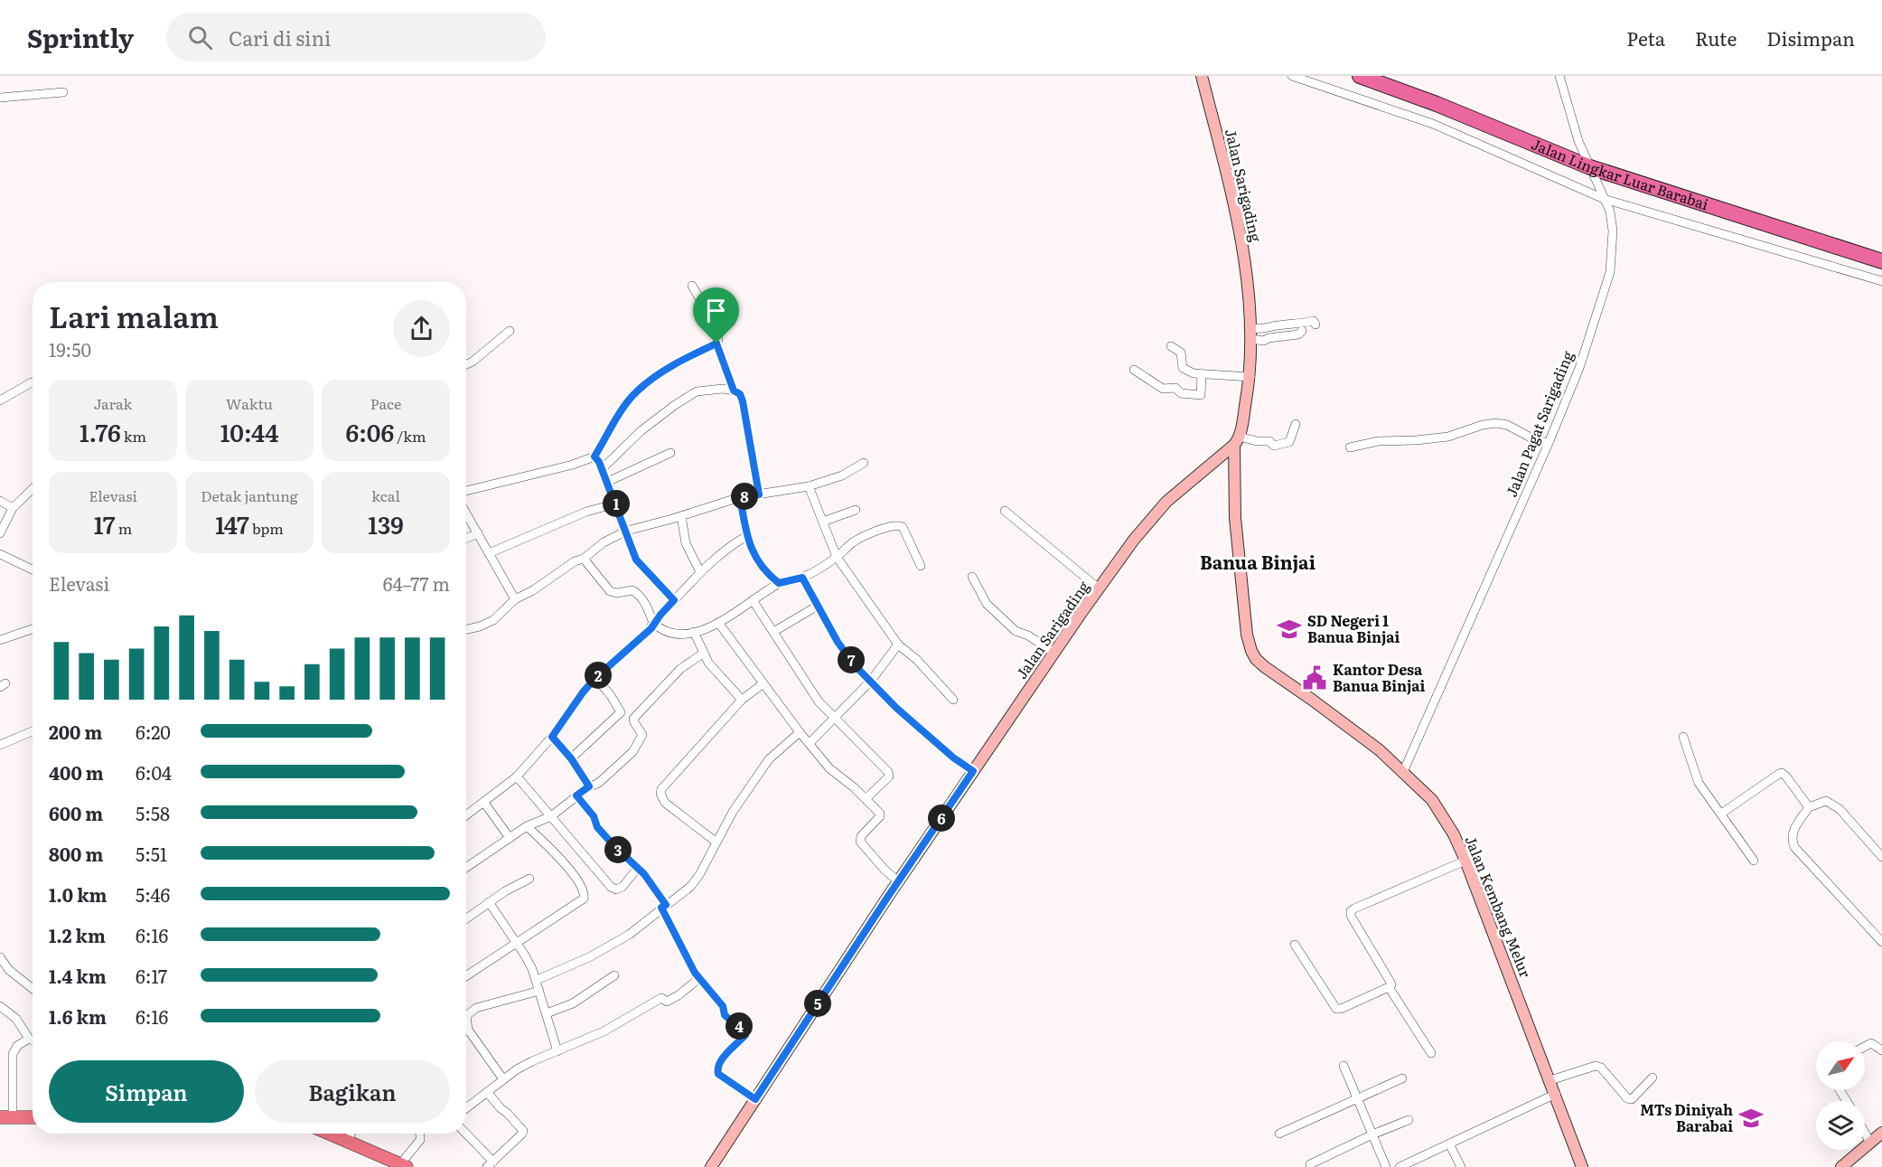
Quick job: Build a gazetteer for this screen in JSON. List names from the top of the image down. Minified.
{"streets":{"highway":["Jalan Lingkar Luar Barabai"],"street":["Jalan Sarigading","Jalan Pagat Sarigading","Jalan Kembang Melur"]},"crossings":[["Jalan Lingkar Luar Barabai","Jalan Pagat Sarigading"],["Jalan Sarigading","Jalan Kembang Melur"],["Jalan Pagat Sarigading","Jalan Kembang Melur"]],"districts":["Banua Binjai"],"places":{"school or university":["SD Negeri 1 Banua Binjai","MTs Diniyah Barabai"],"public building":["Kantor Desa Banua Binjai"]},"north":"top right","page":{"header":"Sprintly","search":"Cari di sini","nav":["Peta","Rute","Disimpan"],"heading":["Lari malam","19:50"],"stats":[["Jarak","1.76 km"],["Waktu","10:44"],["Pace","6:06 /km"],["Elevasi","17 m"],["Detak jantung","147 bpm"],["kcal","139"]],"pins":["8","1","7","2","6","3","5","4"],"chart":["Elevasi","64–77 m"],"list":[{"name":"200 m","note":"6:20"},{"name":"400 m","note":"6:04"},{"name":"600 m","note":"5:58"},{"name":"800 m","note":"5:51"},{"name":"1.0 km","note":"5:46"},{"name":"1.2 km","note":"6:16"},{"name":"1.4 km","note":"6:17"},{"name":"1.6 km","note":"6:16"}],"buttons":["Simpan","Bagikan"]}}
